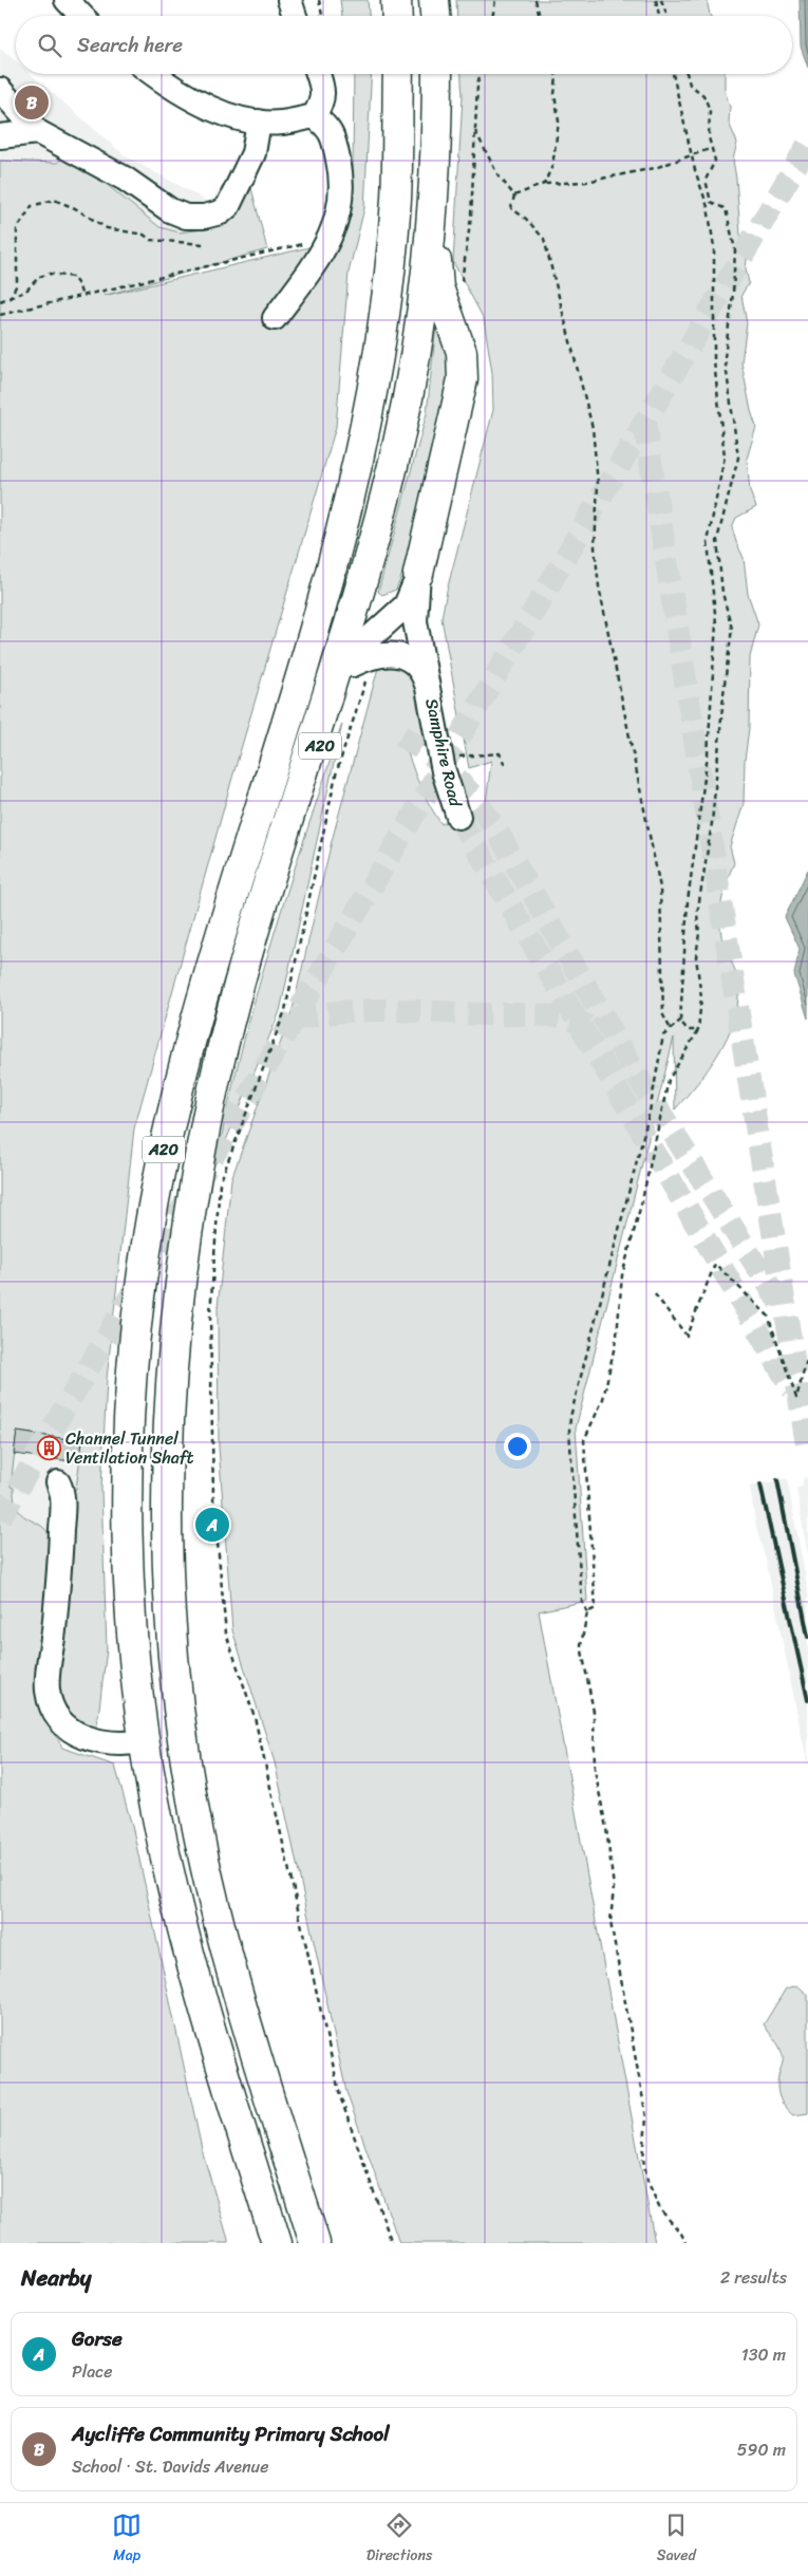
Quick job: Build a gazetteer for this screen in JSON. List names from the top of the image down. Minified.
{"streets":{"highway":["A20"],"street":["Samphire Road"]},"crossings":[["A20","Samphire Road"]],"places":{"building":["Channel Tunnel Ventilation Shaft"]},"page":{"search":"Search here","pins":["B","A"],"heading":["Nearby","2 results"],"list":[{"mark":"A","name":"Gorse","note":"Place","value":"130 m"},{"mark":"B","name":"Aycliffe Community Primary School","note":"School · St. Davids Avenue","value":"590 m"}],"nav":["Map","Directions","Saved"]}}
